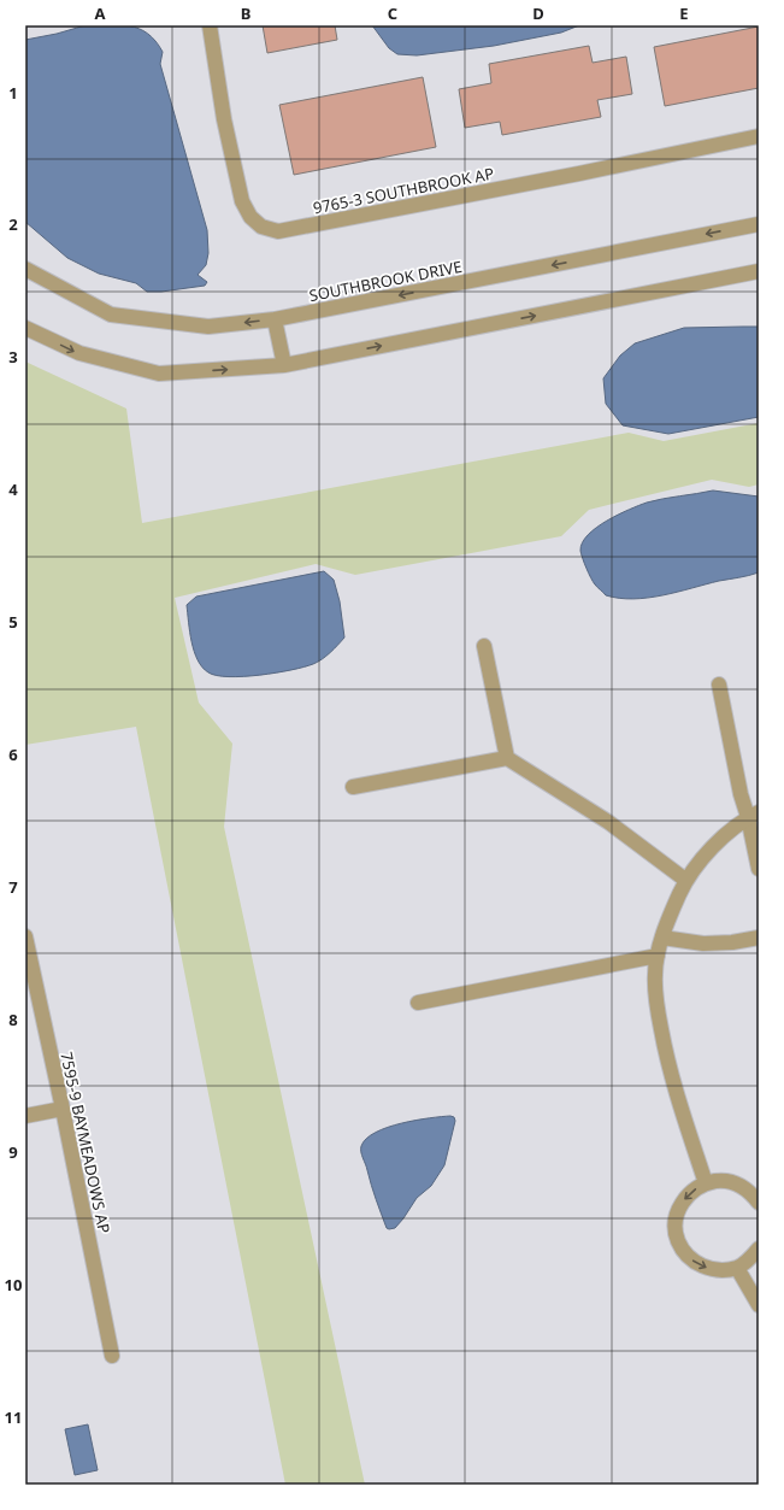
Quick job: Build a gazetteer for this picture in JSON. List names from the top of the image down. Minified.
{"streets":{"street":["9765-3 SOUTHBROOK AP","SOUTHBROOK DRIVE","7595-9 BAYMEADOWS AP"]},"grid":{"columns":["A","B","C","D","E"],"rows":["1","2","3","4","5","6","7","8","9","10","11"]}}
